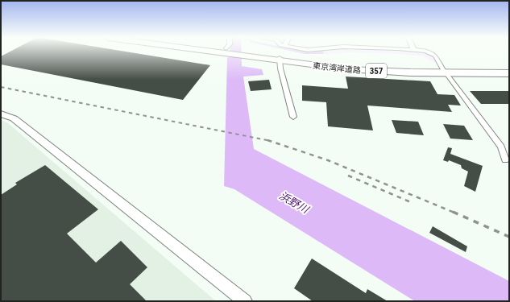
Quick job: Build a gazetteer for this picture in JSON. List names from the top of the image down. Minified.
{"streets":{"highway":["東京湾岸道路","357"]},"water":["浜野川"]}
